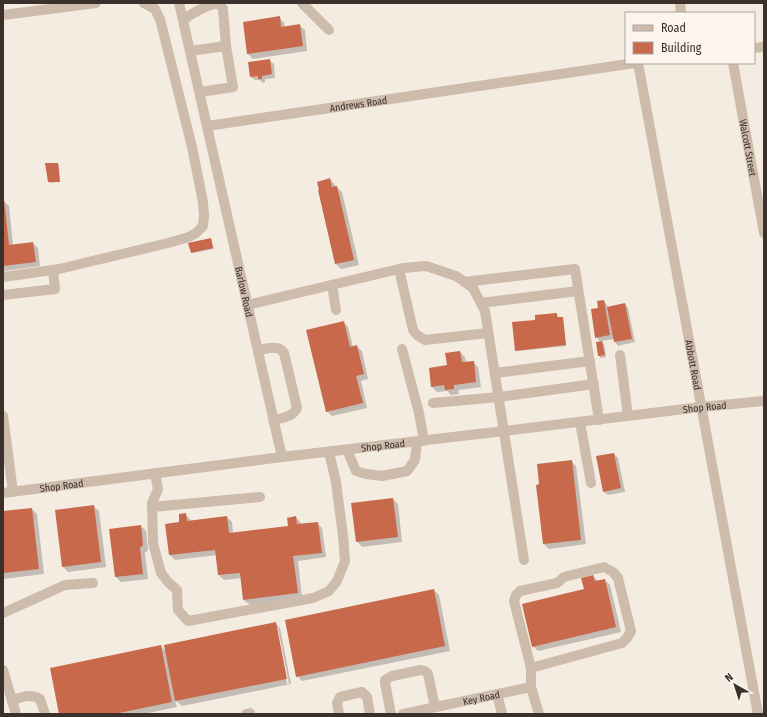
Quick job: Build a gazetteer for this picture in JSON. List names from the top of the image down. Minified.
{"streets":{"street":["Andrews Road","Walcott Street","Barlow Road","Abbott Road","Shop Road","Key Road"]},"crossings":[["Andrews Road","Barlow Road"],["Barlow Road","Shop Road"],["Abbott Road","Shop Road"]],"legend":["Road","Building"],"north":"top left"}
